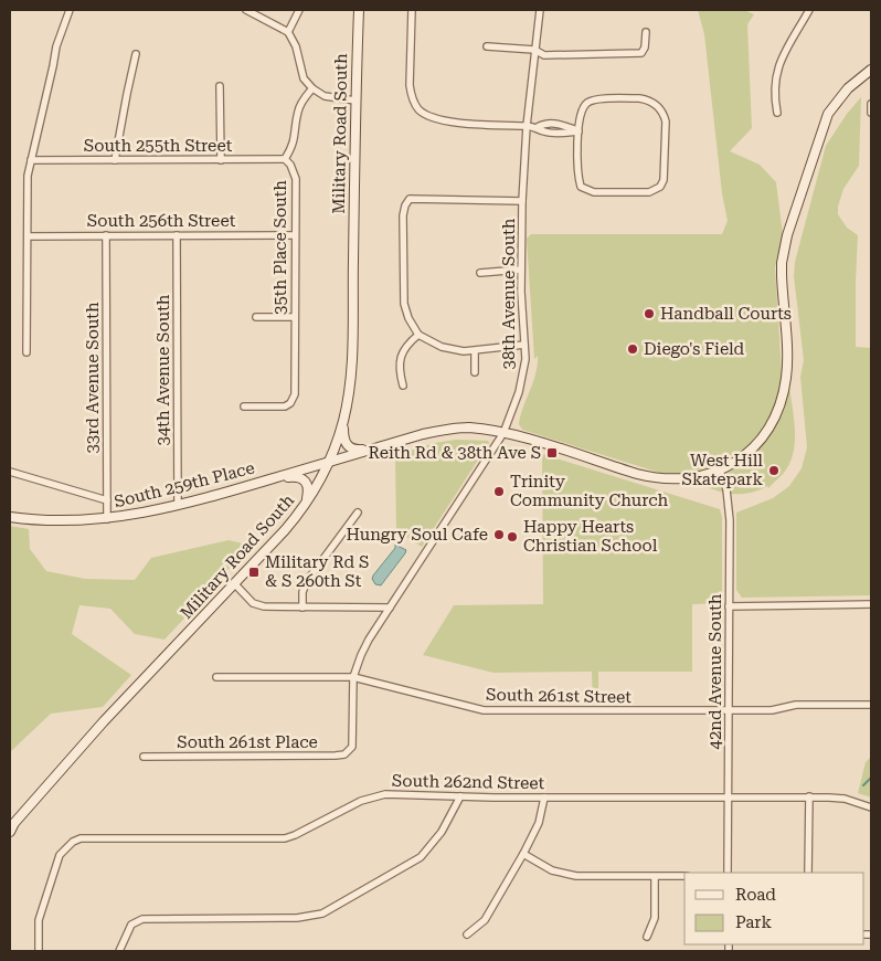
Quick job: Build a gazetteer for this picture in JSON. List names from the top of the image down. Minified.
{"streets":{"main road":["Military Road South","South 259th Place"],"street":["South 255th Street","South 256th Street","35th Place South","38th Avenue South","34th Avenue South","33rd Avenue South","42nd Avenue South","South 261st Street","South 261st Place","South 262nd Street"]},"crossings":[["Military Road South","South 259th Place"],["South 255th Street","35th Place South"],["South 256th Street","35th Place South"],["South 256th Street","34th Avenue South"],["South 256th Street","33rd Avenue South"],["38th Avenue South","South 259th Place"],["38th Avenue South","South 261st Street"],["38th Avenue South","South 261st Place"],["34th Avenue South","South 259th Place"],["33rd Avenue South","South 259th Place"],["South 259th Place","42nd Avenue South"],["42nd Avenue South","South 261st Street"],["42nd Avenue South","South 262nd Street"],["South 261st Street","South 261st Place"]],"places":{"other":["Handball Courts","Diego's Field","West Hill Skatepark","Trinity Community Church","Hungry Soul Cafe","Happy Hearts Christian School"],"transit":["Reith Rd & 38th Ave S","Military Rd S & S 260th St"]},"legend":["Road","Park"]}
